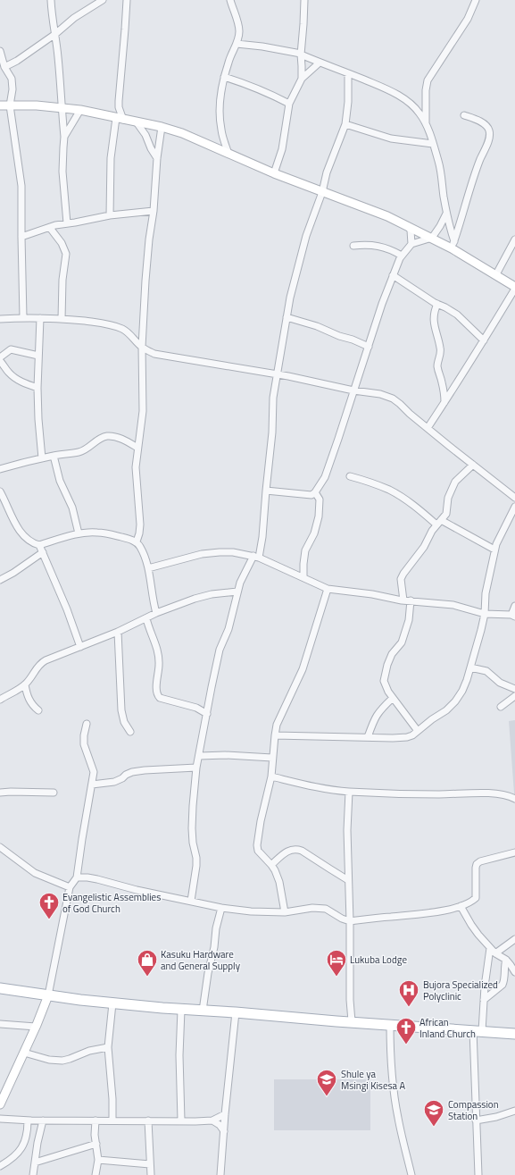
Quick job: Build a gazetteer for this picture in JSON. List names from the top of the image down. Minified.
{"places":{"church":["Evangelistic Assemblies of God Church","African Inland Church"],"shop":["Kasuku Hardware and General Supply"],"hotel":["Lukuba Lodge"],"hospital":["Bujora Specialized Polyclinic"],"school or university":["Shule ya Msingi Kisesa A","Compassion Station"]}}
